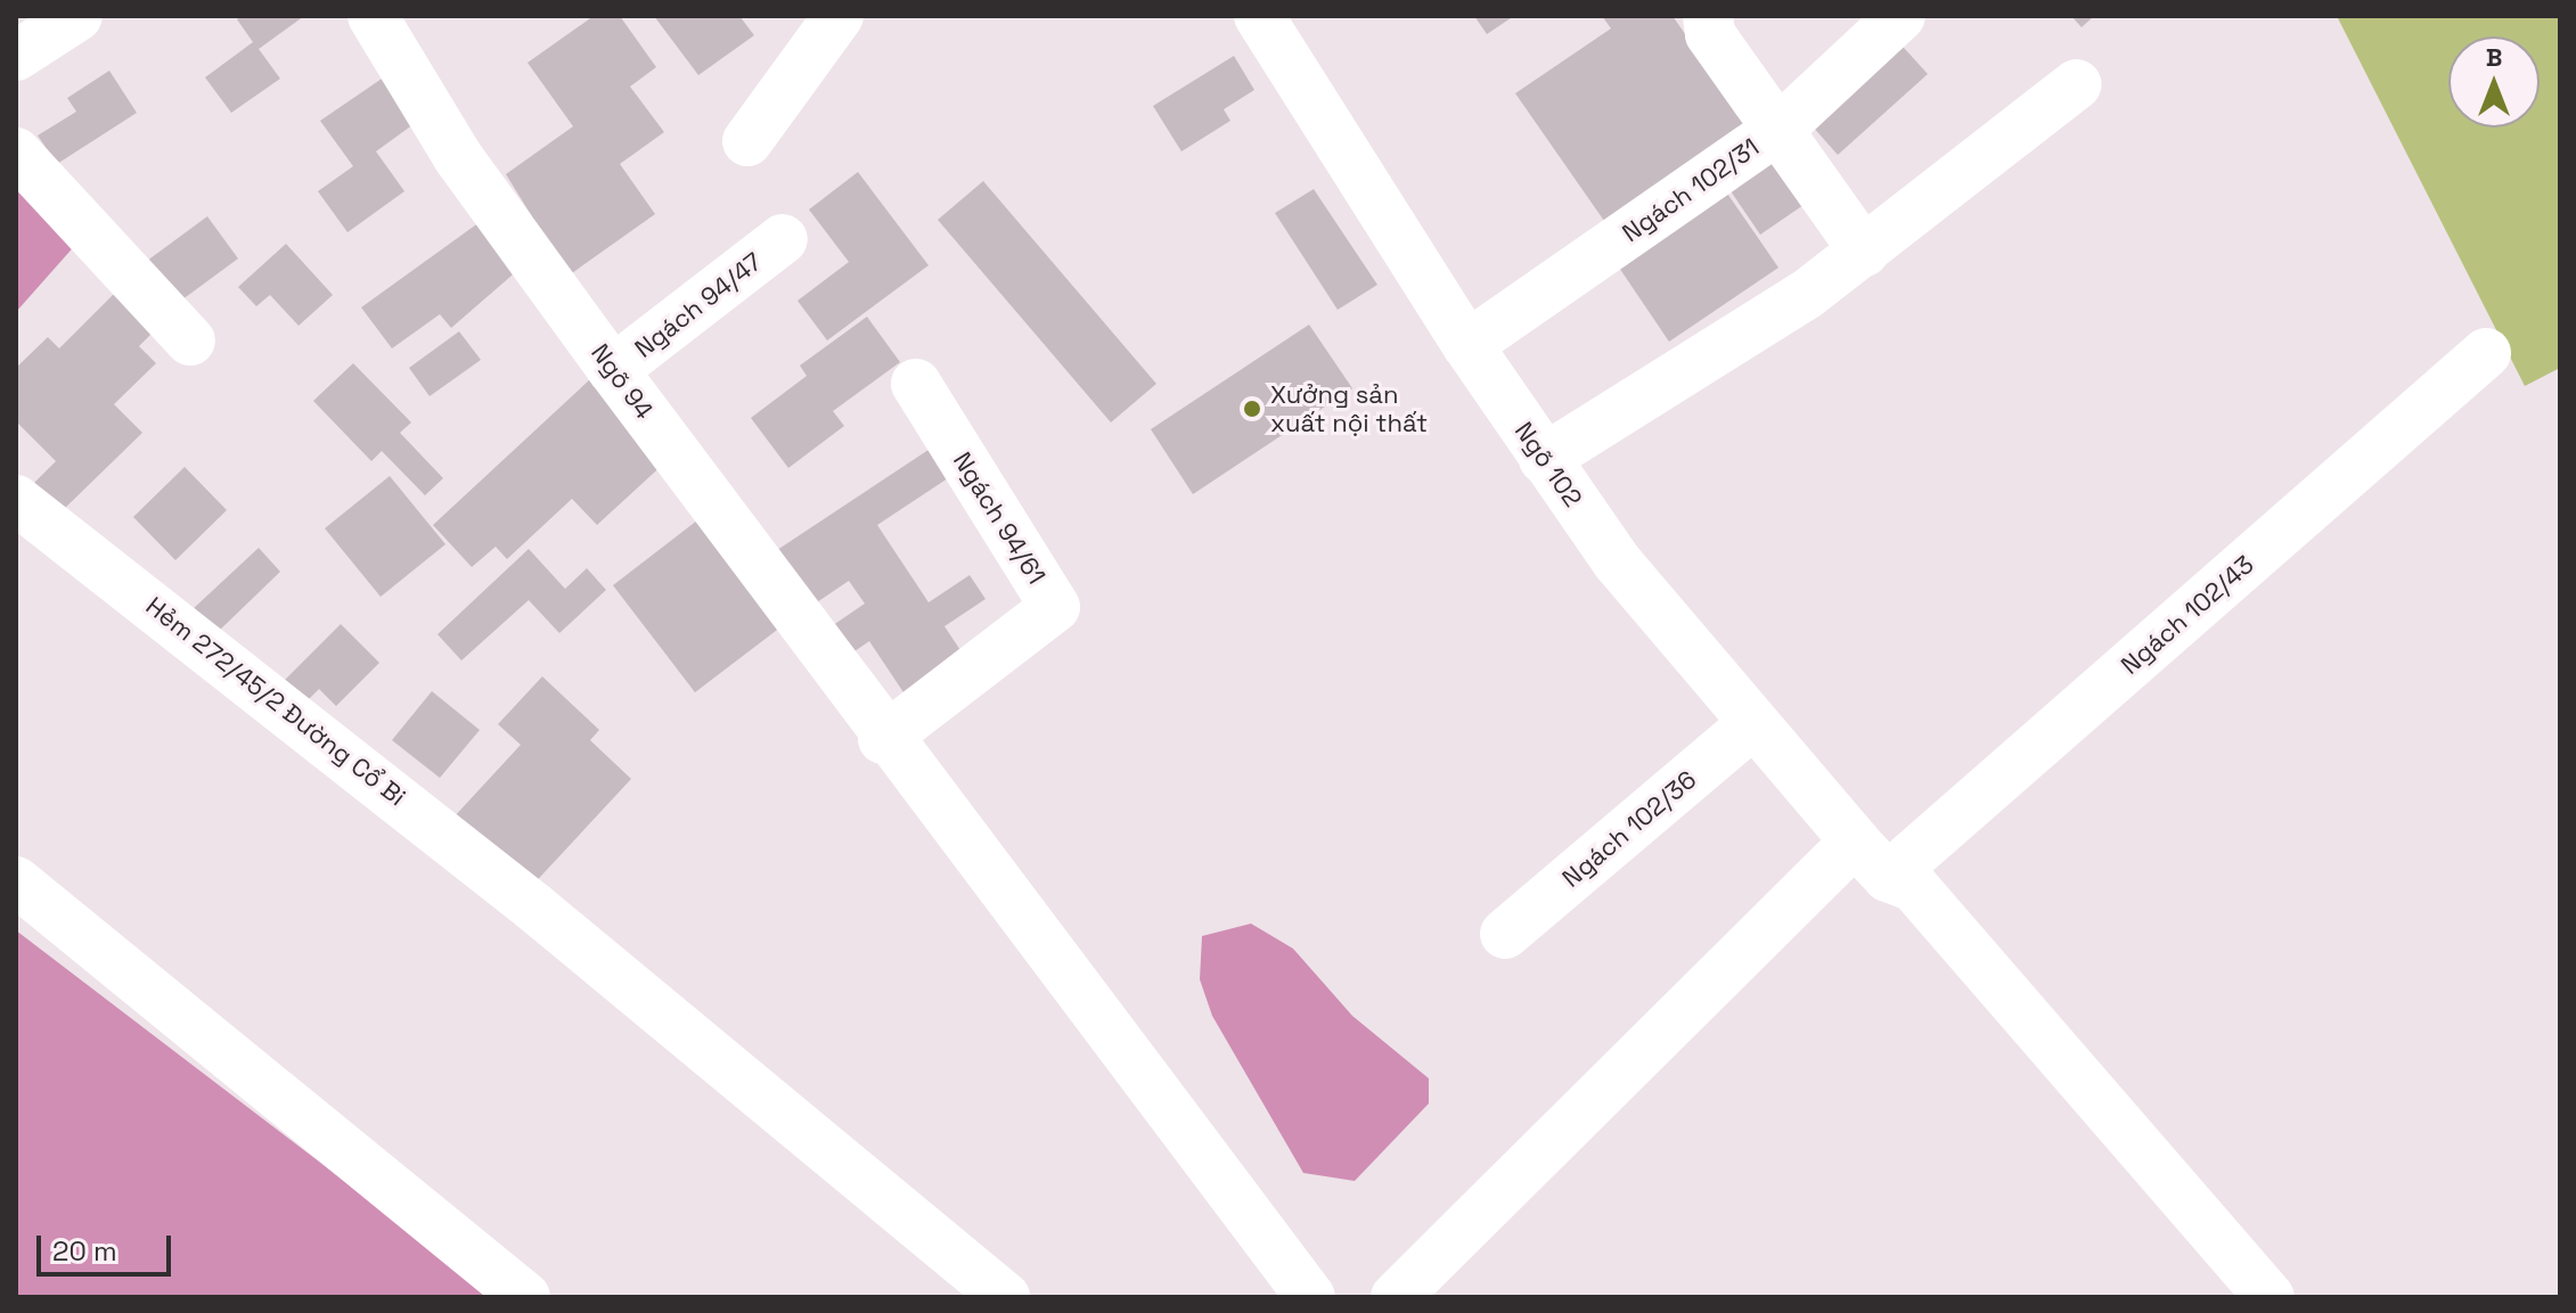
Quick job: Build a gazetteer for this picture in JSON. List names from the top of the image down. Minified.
{"streets":{"street":["Ngách 102/31","Ngách 94/47","Ngõ 94","Ngõ 102","Ngách 94/61","Ngách 102/43","Hẻm 272/45/2 Đường Cổ Bi","Ngách 102/36"]},"crossings":[["Ngách 102/31","Ngõ 102"],["Ngách 94/47","Ngõ 94"],["Ngõ 94","Ngách 94/61"],["Ngõ 102","Ngách 102/43"],["Ngõ 102","Ngách 102/36"]],"places":["Xưởng sản xuất nội thất"],"scale_bar":"20 m","north":"top"}
